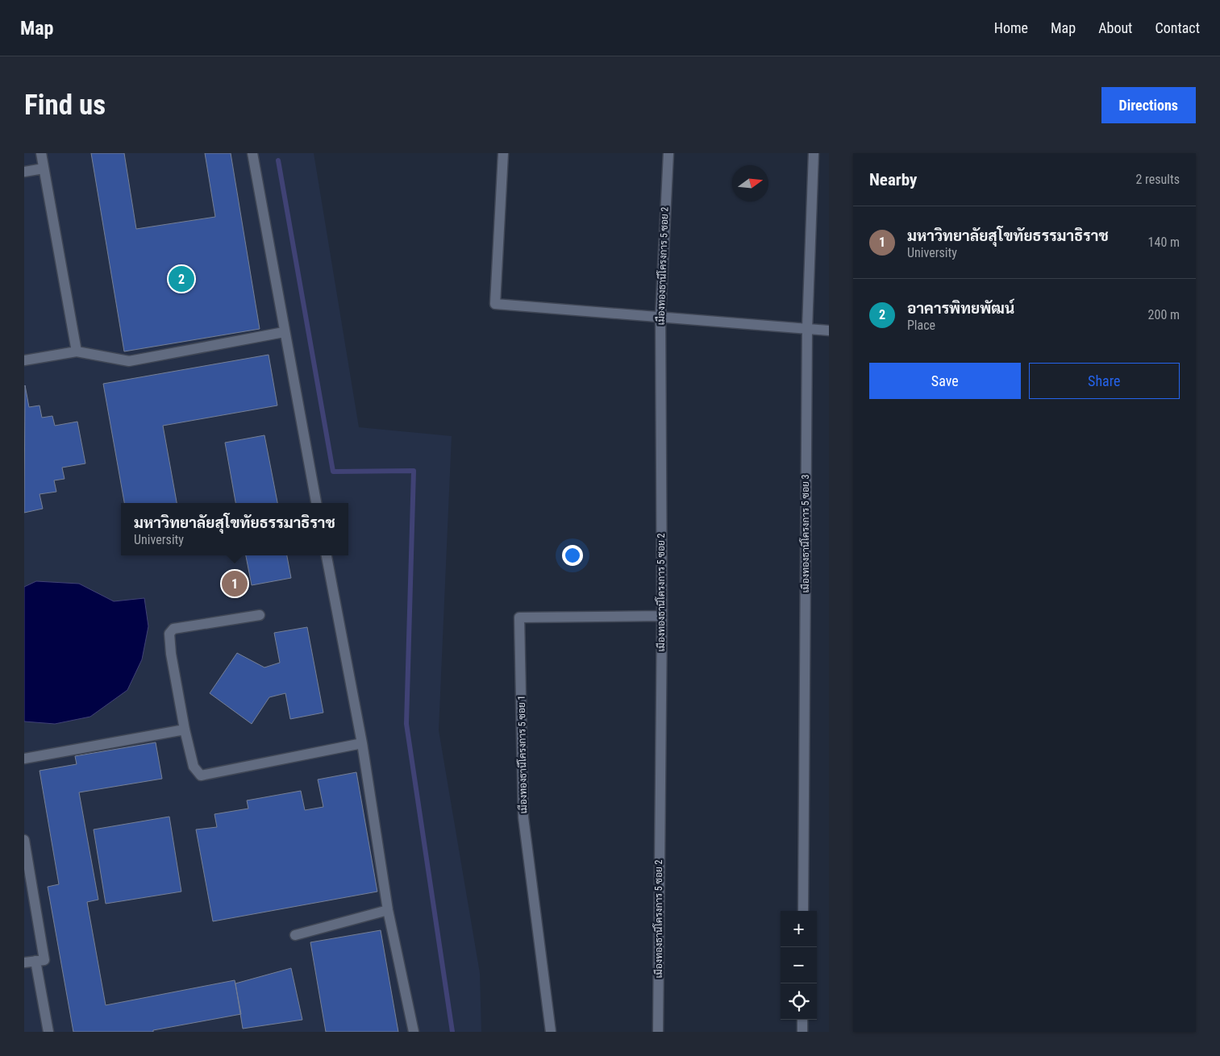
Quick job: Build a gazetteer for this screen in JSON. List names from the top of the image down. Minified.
{"streets":{"street":["เมืองทองธานีโครงการ 5 ซอย 2","เมืองทองธานีโครงการ 5 ซอย 3","เมืองทองธานีโครงการ 5 ซอย 1"]},"crossings":[["เมืองทองธานีโครงการ 5 ซอย 2","เมืองทองธานีโครงการ 5 ซอย 1"]],"north":"right","page":{"header":"Map","nav":["Home","Map","About","Contact"],"buttons":["Directions",["Save","Share"]],"title":"Find us","heading":["Nearby","2 results"],"list":[{"mark":"1","name":"มหาวิทยาลัยสุโขทัยธรรมาธิราช","note":"University","value":"140 m"},{"mark":"2","name":"อาคารพิทยพัฒน์","note":"Place","value":"200 m"}],"pins":["2","1"],"popup":["มหาวิทยาลัยสุโขทัยธรรมาธิราช","University"],"map_buttons":["+","−"]}}
